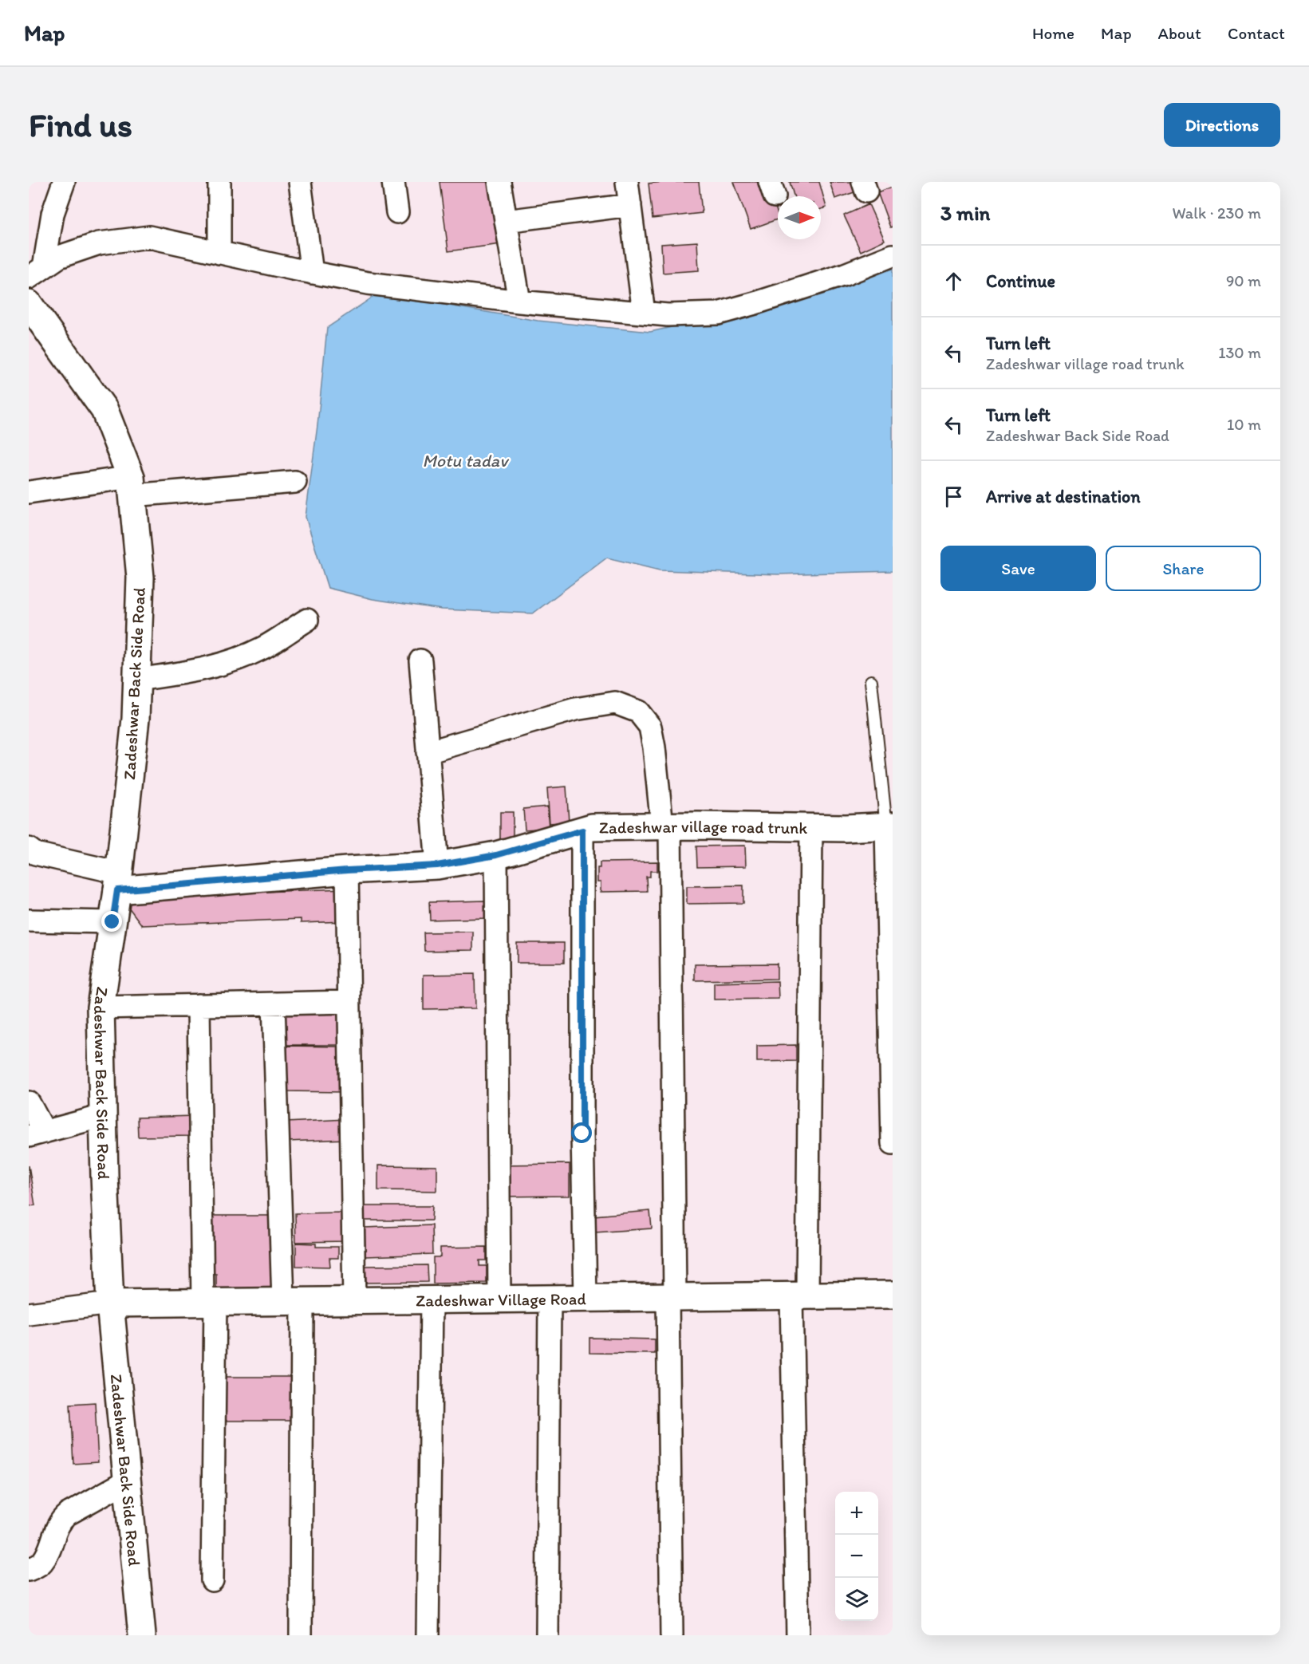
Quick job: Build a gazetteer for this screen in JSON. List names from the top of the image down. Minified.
{"streets":{"street":["Zadeshwar Back Side Road","Zadeshwar village road trunk","Zadeshwar Village Road"]},"crossings":[["Zadeshwar Back Side Road","Zadeshwar village road trunk"],["Zadeshwar Back Side Road","Zadeshwar Village Road"]],"water":["Motu tadav"],"north":"right","page":{"header":"Map","nav":["Home","Map","About","Contact"],"buttons":["Directions",["Save","Share"]],"title":"Find us","heading":["3 min","Walk · 230 m"],"list":[["Continue","90 m"],["Turn left","Zadeshwar village road trunk","130 m"],["Turn left","Zadeshwar Back Side Road","10 m"],"Arrive at destination"],"map_buttons":["+","−"]}}
